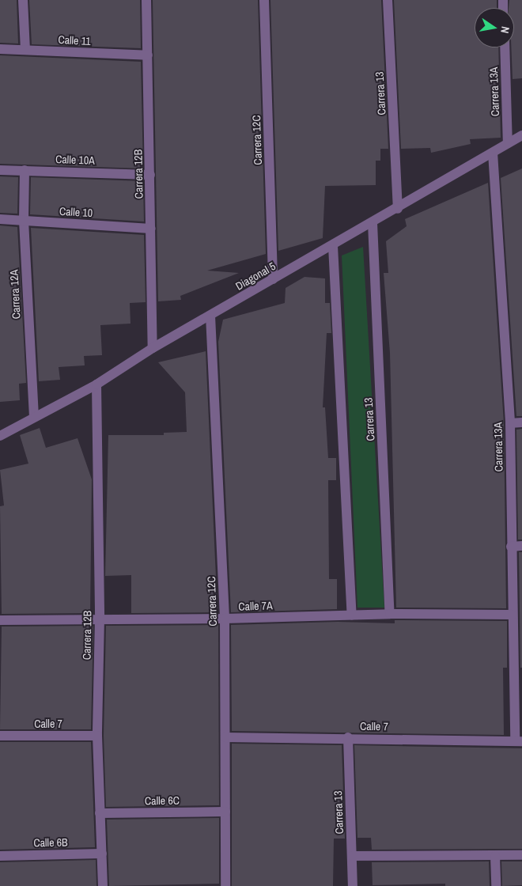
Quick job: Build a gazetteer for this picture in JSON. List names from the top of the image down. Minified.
{"streets":{"street":["Calle 11","Carrera 13A","Carrera 13","Carrera 12C","Calle 10A","Carrera 12B","Calle 10","Diagonal 5","Carrera 12A","Calle 7A","Calle 7","Calle 6C","Calle 6B"]},"crossings":[["Calle 11","Carrera 12B"],["Carrera 13A","Diagonal 5"],["Carrera 13A","Calle 7A"],["Carrera 13A","Calle 7"],["Carrera 13","Diagonal 5"],["Carrera 13","Calle 7A"],["Carrera 13","Calle 7"],["Carrera 12C","Diagonal 5"],["Carrera 12C","Calle 7A"],["Carrera 12C","Calle 7"],["Carrera 12C","Calle 6C"],["Calle 10A","Carrera 12B"],["Calle 10A","Carrera 12A"],["Carrera 12B","Calle 10"],["Carrera 12B","Diagonal 5"],["Carrera 12B","Calle 7A"],["Carrera 12B","Calle 7"],["Carrera 12B","Calle 6C"],["Carrera 12B","Calle 6B"],["Calle 10","Carrera 12A"],["Diagonal 5","Carrera 12A"]],"north":"right"}
